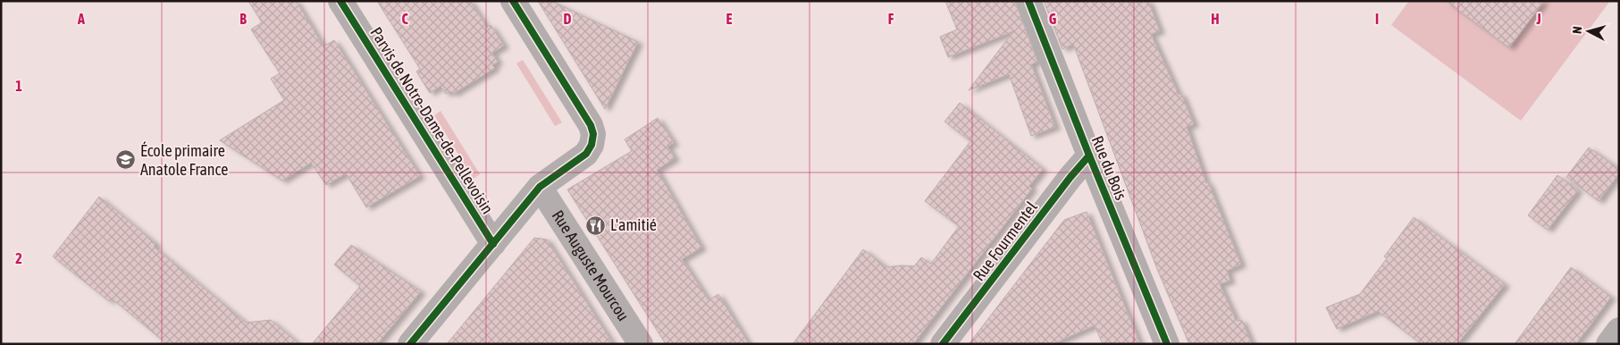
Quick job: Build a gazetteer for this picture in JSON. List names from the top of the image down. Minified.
{"streets":{"street":["Parvis de Notre-Dame-de-Pellevoisin","Rue du Bois","Rue Fourmentel","Rue Auguste Mourcou"]},"crossings":[["Parvis de Notre-Dame-de-Pellevoisin","Rue Auguste Mourcou"],["Rue du Bois","Rue Fourmentel"]],"places":{"school or university":["École primaire Anatole France"],"restaurant":["L'amitié"]},"north":"left","grid":{"columns":["A","B","C","D","E","F","G","H","I","J"],"rows":["1","2"]}}
